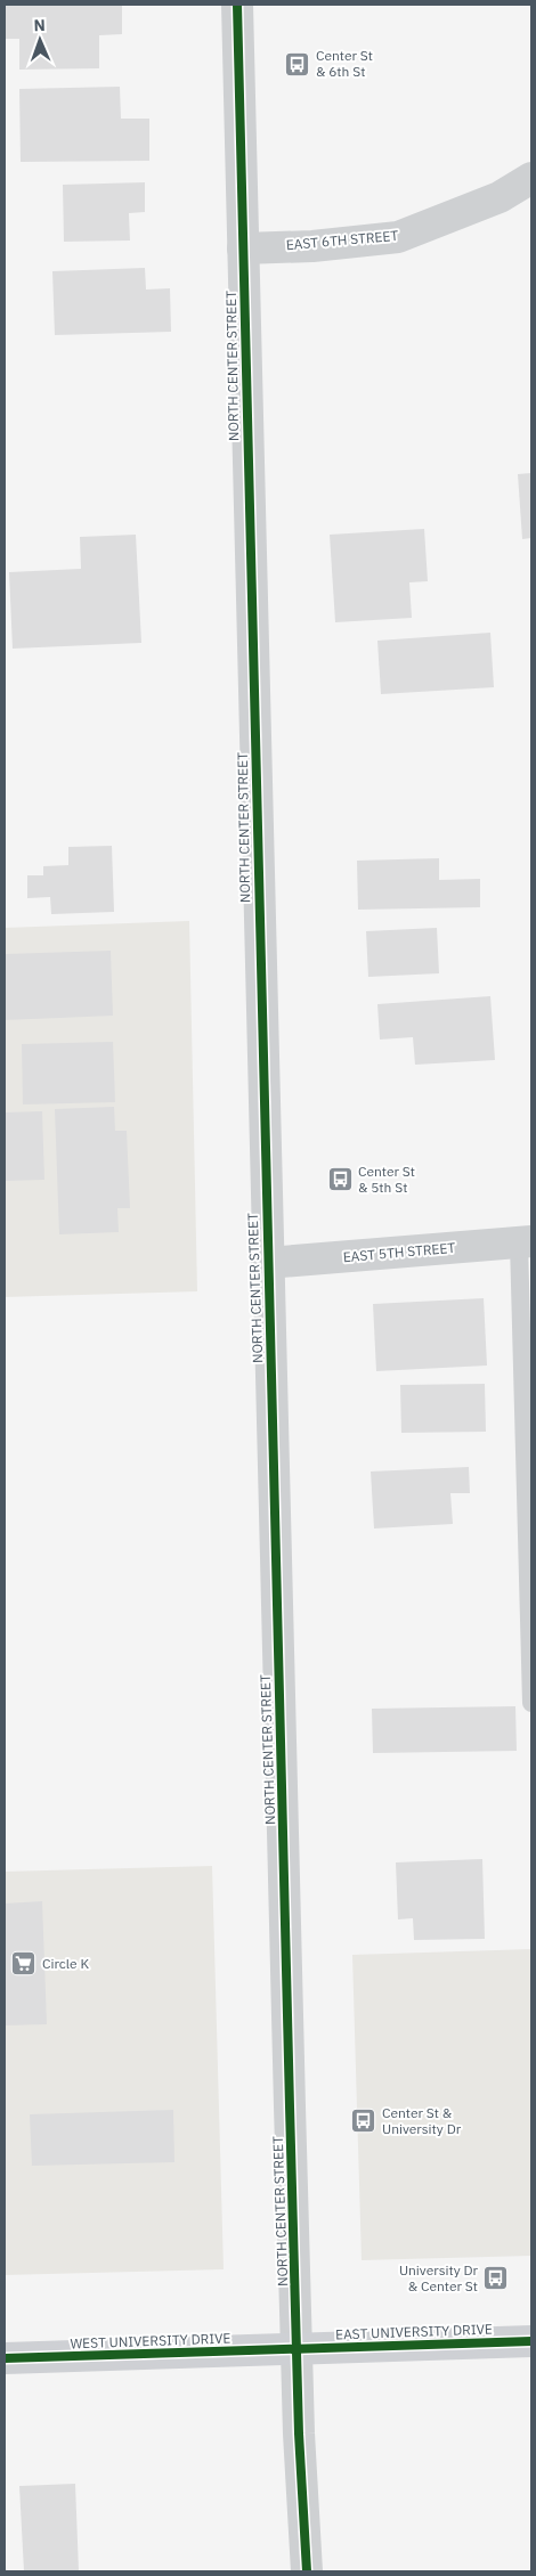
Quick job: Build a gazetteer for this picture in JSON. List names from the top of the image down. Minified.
{"streets":{"main road":["EAST UNIVERSITY DRIVE","WEST UNIVERSITY DRIVE"],"street":["EAST 6TH STREET","NORTH CENTER STREET","EAST 5TH STREET"]},"crossings":[["EAST 6TH STREET","NORTH CENTER STREET"],["NORTH CENTER STREET","EAST 5TH STREET"],["NORTH CENTER STREET","EAST UNIVERSITY DRIVE"],["NORTH CENTER STREET","WEST UNIVERSITY DRIVE"],["EAST UNIVERSITY DRIVE","WEST UNIVERSITY DRIVE"]],"places":{"bus stop":["Center St & 6th St","Center St & 5th St","Center St & University Dr","University Dr & Center St"],"supermarket":["Circle K"]},"north":"top"}
